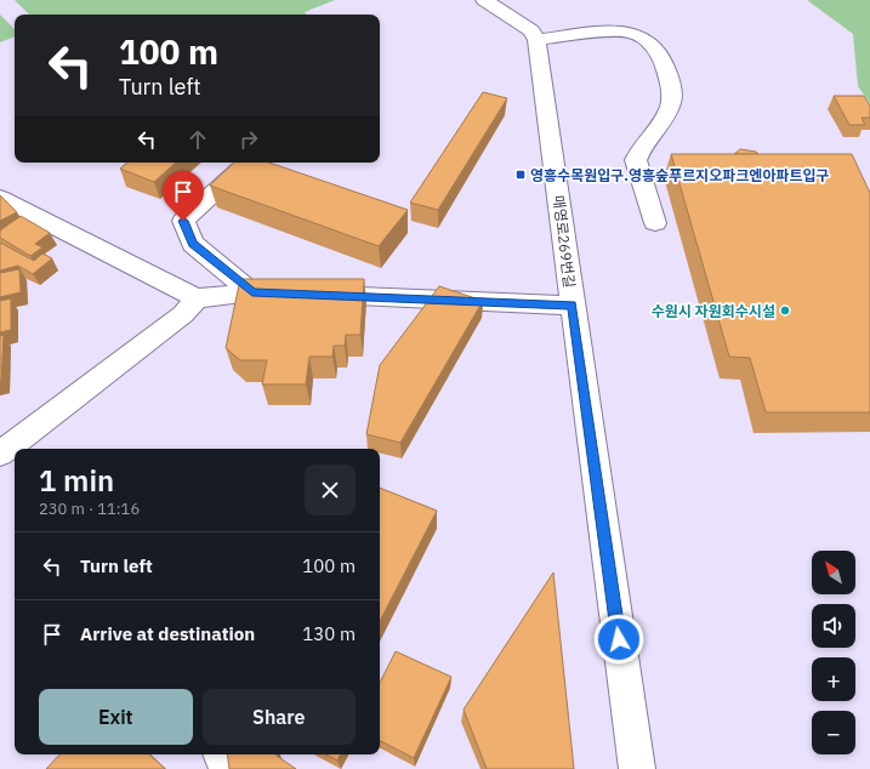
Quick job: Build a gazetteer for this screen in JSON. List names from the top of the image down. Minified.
{"streets":{"street":["매영로269번길"]},"places":{"transit":["영흥수목원입구.영흥숲푸르지오파크엔아파트입구"],"other":["수원시 자원회수시설"]},"north":"top left","page":{"turn":["100 m","Turn left"],"heading":["1 min","230 m · 11:16"],"list":[{"name":"Turn left","value":"100 m"},{"name":"Arrive at destination","value":"130 m"}],"map_buttons":["+","−"],"buttons":["Exit","Share"]}}
